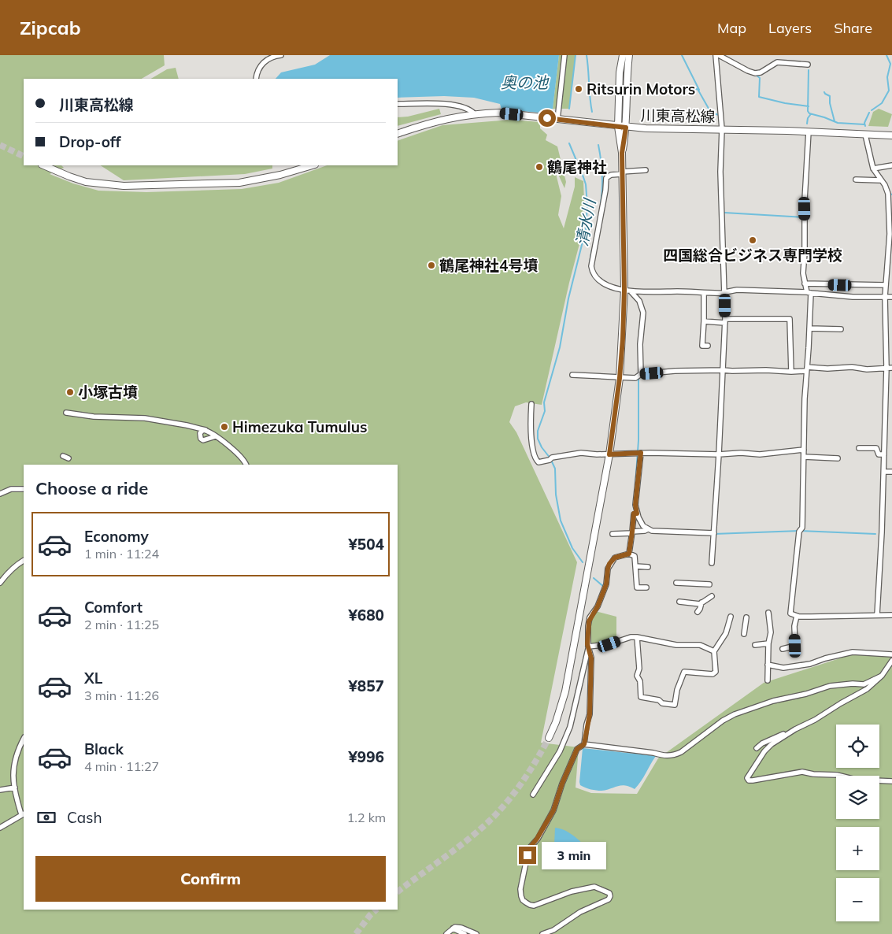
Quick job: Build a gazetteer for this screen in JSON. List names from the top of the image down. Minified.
{"streets":{"street":["川東高松線"]},"water":["奥の池","清水川"],"places":["Ritsurin Motors","鶴尾神社","四国総合ビジネス専門学校","鶴尾神社4号墳","小塚古墳","Himezuka Tumulus"],"page":{"header":"Zipcab","nav":["Map","Layers","Share"],"banner":["川東高松線","Drop-off"],"heading":"Choose a ride","list":[{"name":"Economy","note":"1 min · 11:24","value":"¥504"},{"name":"Comfort","note":"2 min · 11:25","value":"¥680"},{"name":"XL","note":"3 min · 11:26","value":"¥857"},{"name":"Black","note":"4 min · 11:27","value":"¥996"}],"map_buttons":["+","−"],"pay":["Cash","1.2 km"],"bubble":"3 min","buttons":"Confirm"}}
